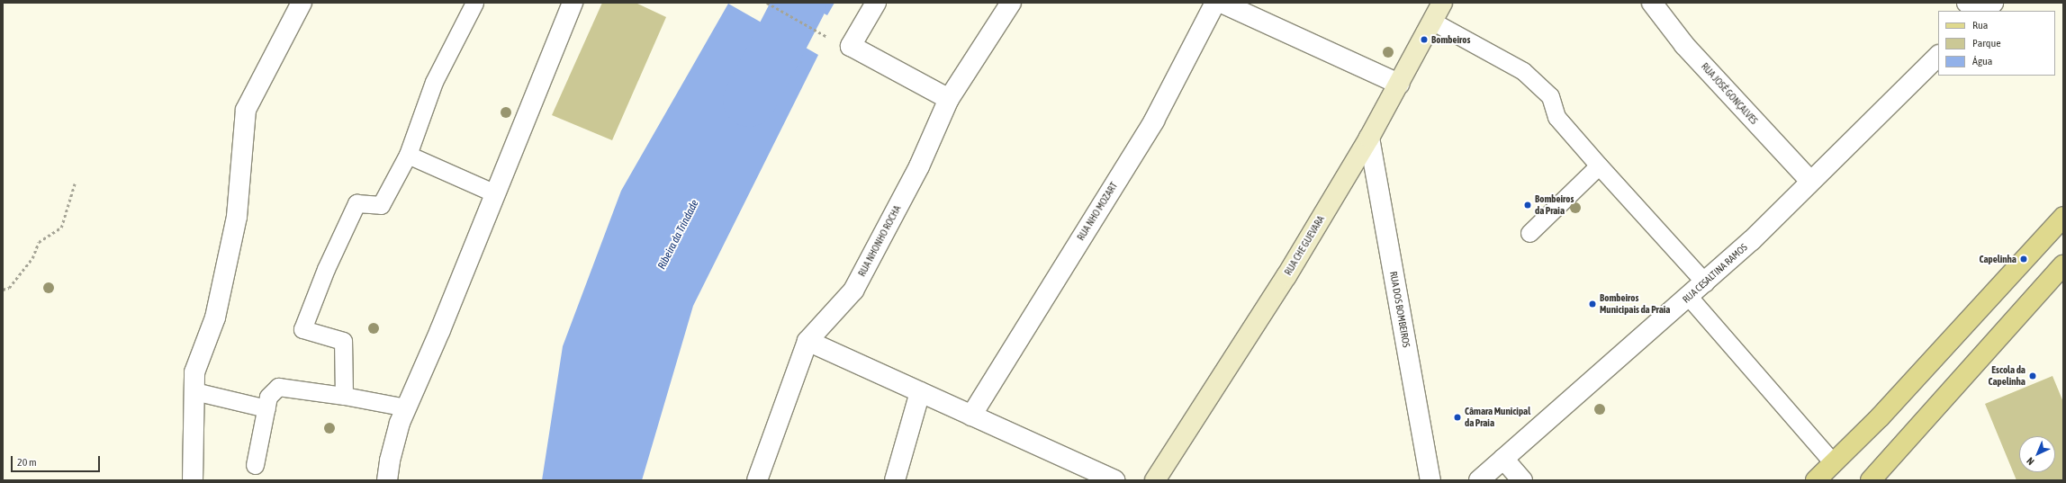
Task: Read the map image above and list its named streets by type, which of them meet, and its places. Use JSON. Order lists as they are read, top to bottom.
{
  "streets": {
    "street": [
      "RUA JOSÉ GONÇALVES",
      "RUA NHO MOZART",
      "RUA NHONHO ROCHA",
      "RUA CHE GUEVARA",
      "RUA CESALTINA RAMOS",
      "RUA DOS BOMBEIROS"
    ]
  },
  "crossings": [
    ["RUA JOSÉ GONÇALVES", "RUA CESALTINA RAMOS"],
    ["RUA CHE GUEVARA", "RUA DOS BOMBEIROS"]
  ],
  "water": ["Ribeira da Trindade"],
  "places": [
    "Bombeiros",
    "Bombeiros da Praia",
    "Capelinha",
    "Bombeiros Municipais da Praia",
    "Escola da Capelinha",
    "Câmara Municipal da Praia"
  ],
  "legend": ["Rua", "Parque", "Água"],
  "scale_bar": "20 m",
  "north": "bottom left"
}
